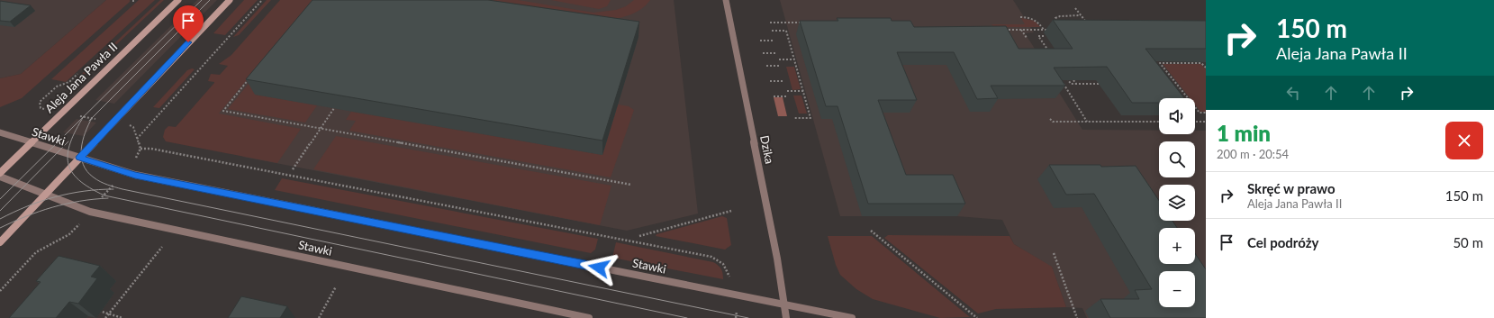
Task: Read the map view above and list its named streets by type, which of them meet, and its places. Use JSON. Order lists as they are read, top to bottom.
{
  "streets": {
    "main road": ["Aleja Jana Pawła II"],
    "street": ["Stawki", "Dzika"]
  },
  "crossings": [
    ["Aleja Jana Pawła II", "Stawki"],
    ["Stawki", "Dzika"]
  ],
  "page": {
    "turn": ["150 m", "Aleja Jana Pawła II"],
    "map_buttons": ["+", "−"],
    "heading": ["1 min", "200 m · 20:54"],
    "list": [
      {
        "name": "Skręć w prawo",
        "note": "Aleja Jana Pawła II",
        "value": "150 m"
      },
      {
        "name": "Cel podróży",
        "value": "50 m"
      }
    ]
  }
}
